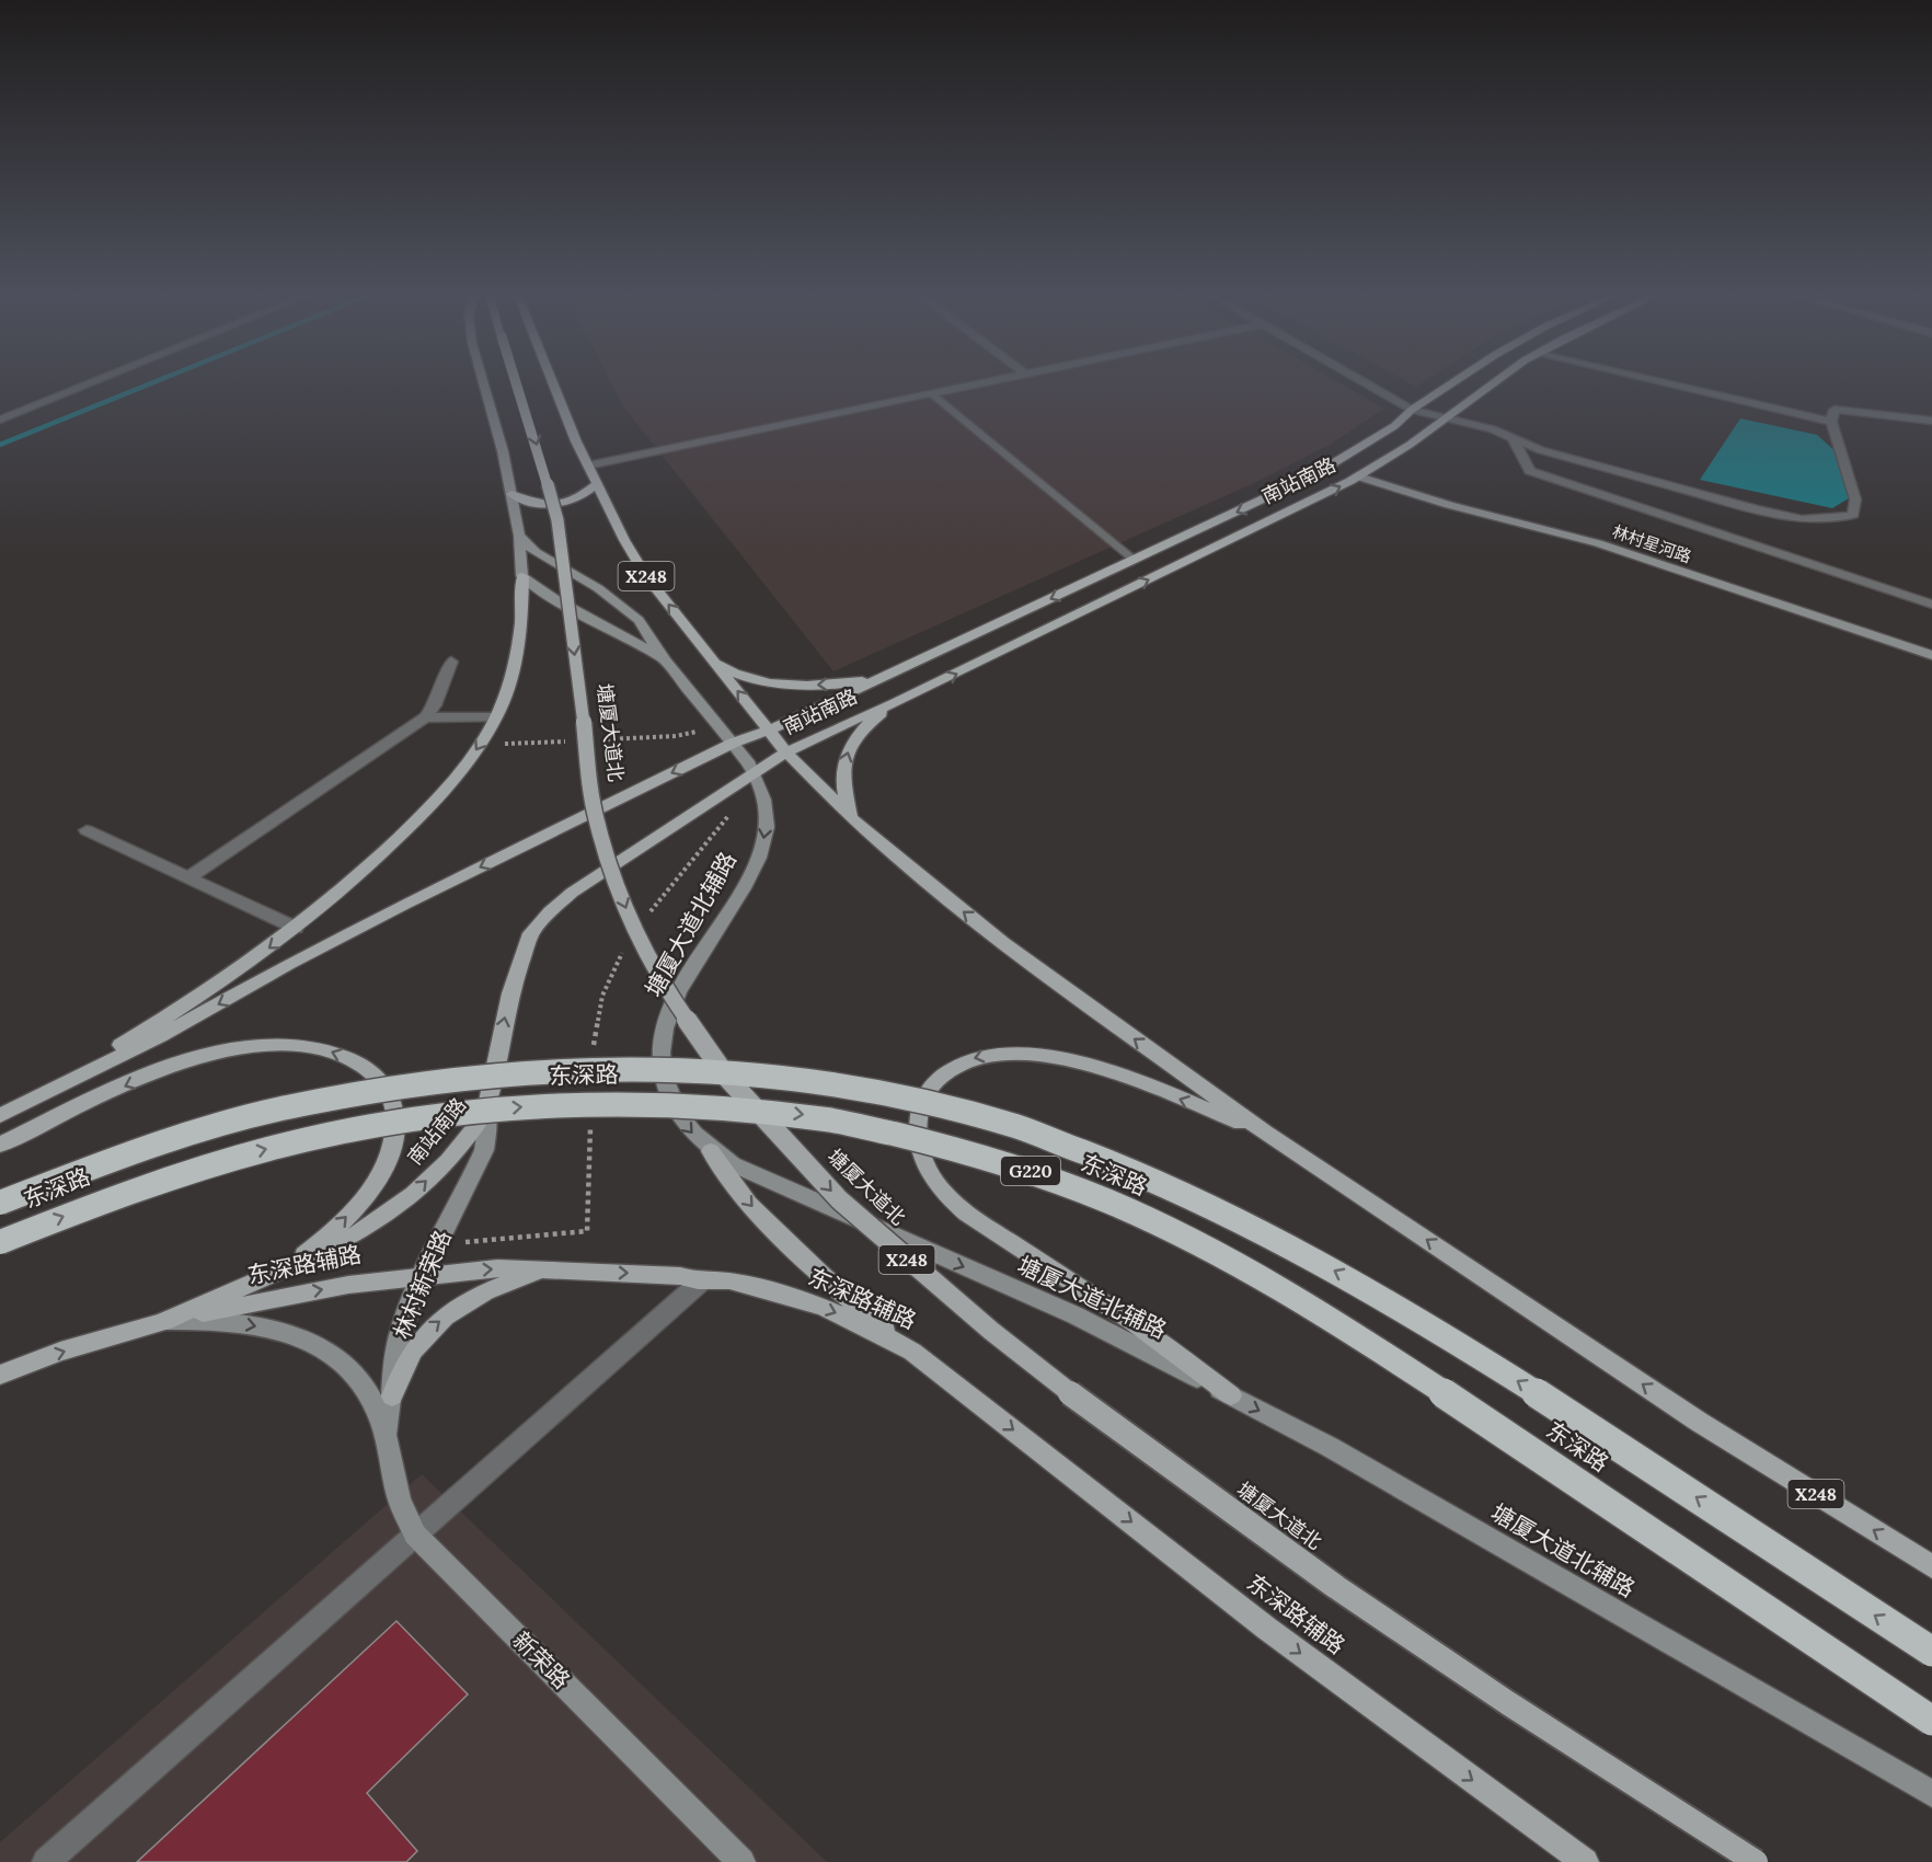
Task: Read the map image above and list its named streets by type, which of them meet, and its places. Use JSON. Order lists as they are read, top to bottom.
{
  "streets": {
    "highway": ["东深路", "G220"],
    "main road": [
      "南站南路",
      "林村星河路",
      "X248",
      "塘厦大道北",
      "塘厦大道北辅路",
      "东深路辅路",
      "林村新荣路",
      "新荣路"
    ]
  },
  "crossings": [
    ["南站南路", "林村星河路"],
    ["南站南路", "X248"],
    ["南站南路", "塘厦大道北辅路"],
    ["南站南路", "东深路辅路"],
    ["南站南路", "林村新荣路"],
    ["东深路辅路", "林村新荣路"],
    ["林村新荣路", "新荣路"]
  ],
  "one_way": ["塘厦大道北辅路", "东深路辅路"]
}
